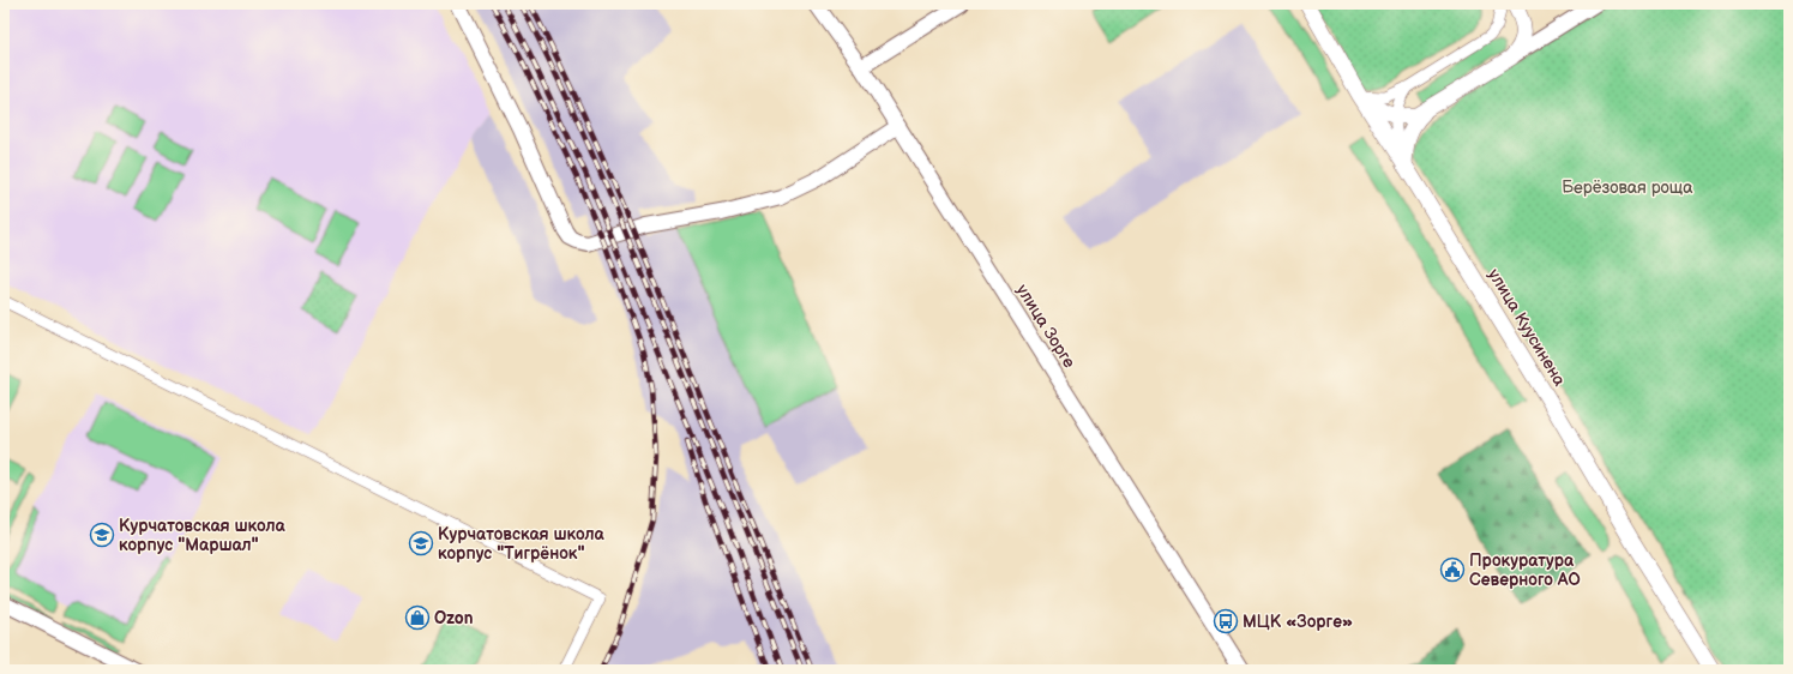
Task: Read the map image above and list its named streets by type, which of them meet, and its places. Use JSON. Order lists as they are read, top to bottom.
{
  "streets": {
    "main road": ["улица Куусинена"],
    "street": ["улица Зорге"]
  },
  "parks": ["Берёзовая роща"],
  "places": {
    "school or university": ["Курчатовская школа корпус \"Маршал\"", "Курчатовская школа корпус \"Тигрёнок\""],
    "public building": ["Прокуратура Северного АО"],
    "shop": ["Ozon"],
    "bus stop": ["МЦК «Зорге»"]
  }
}
